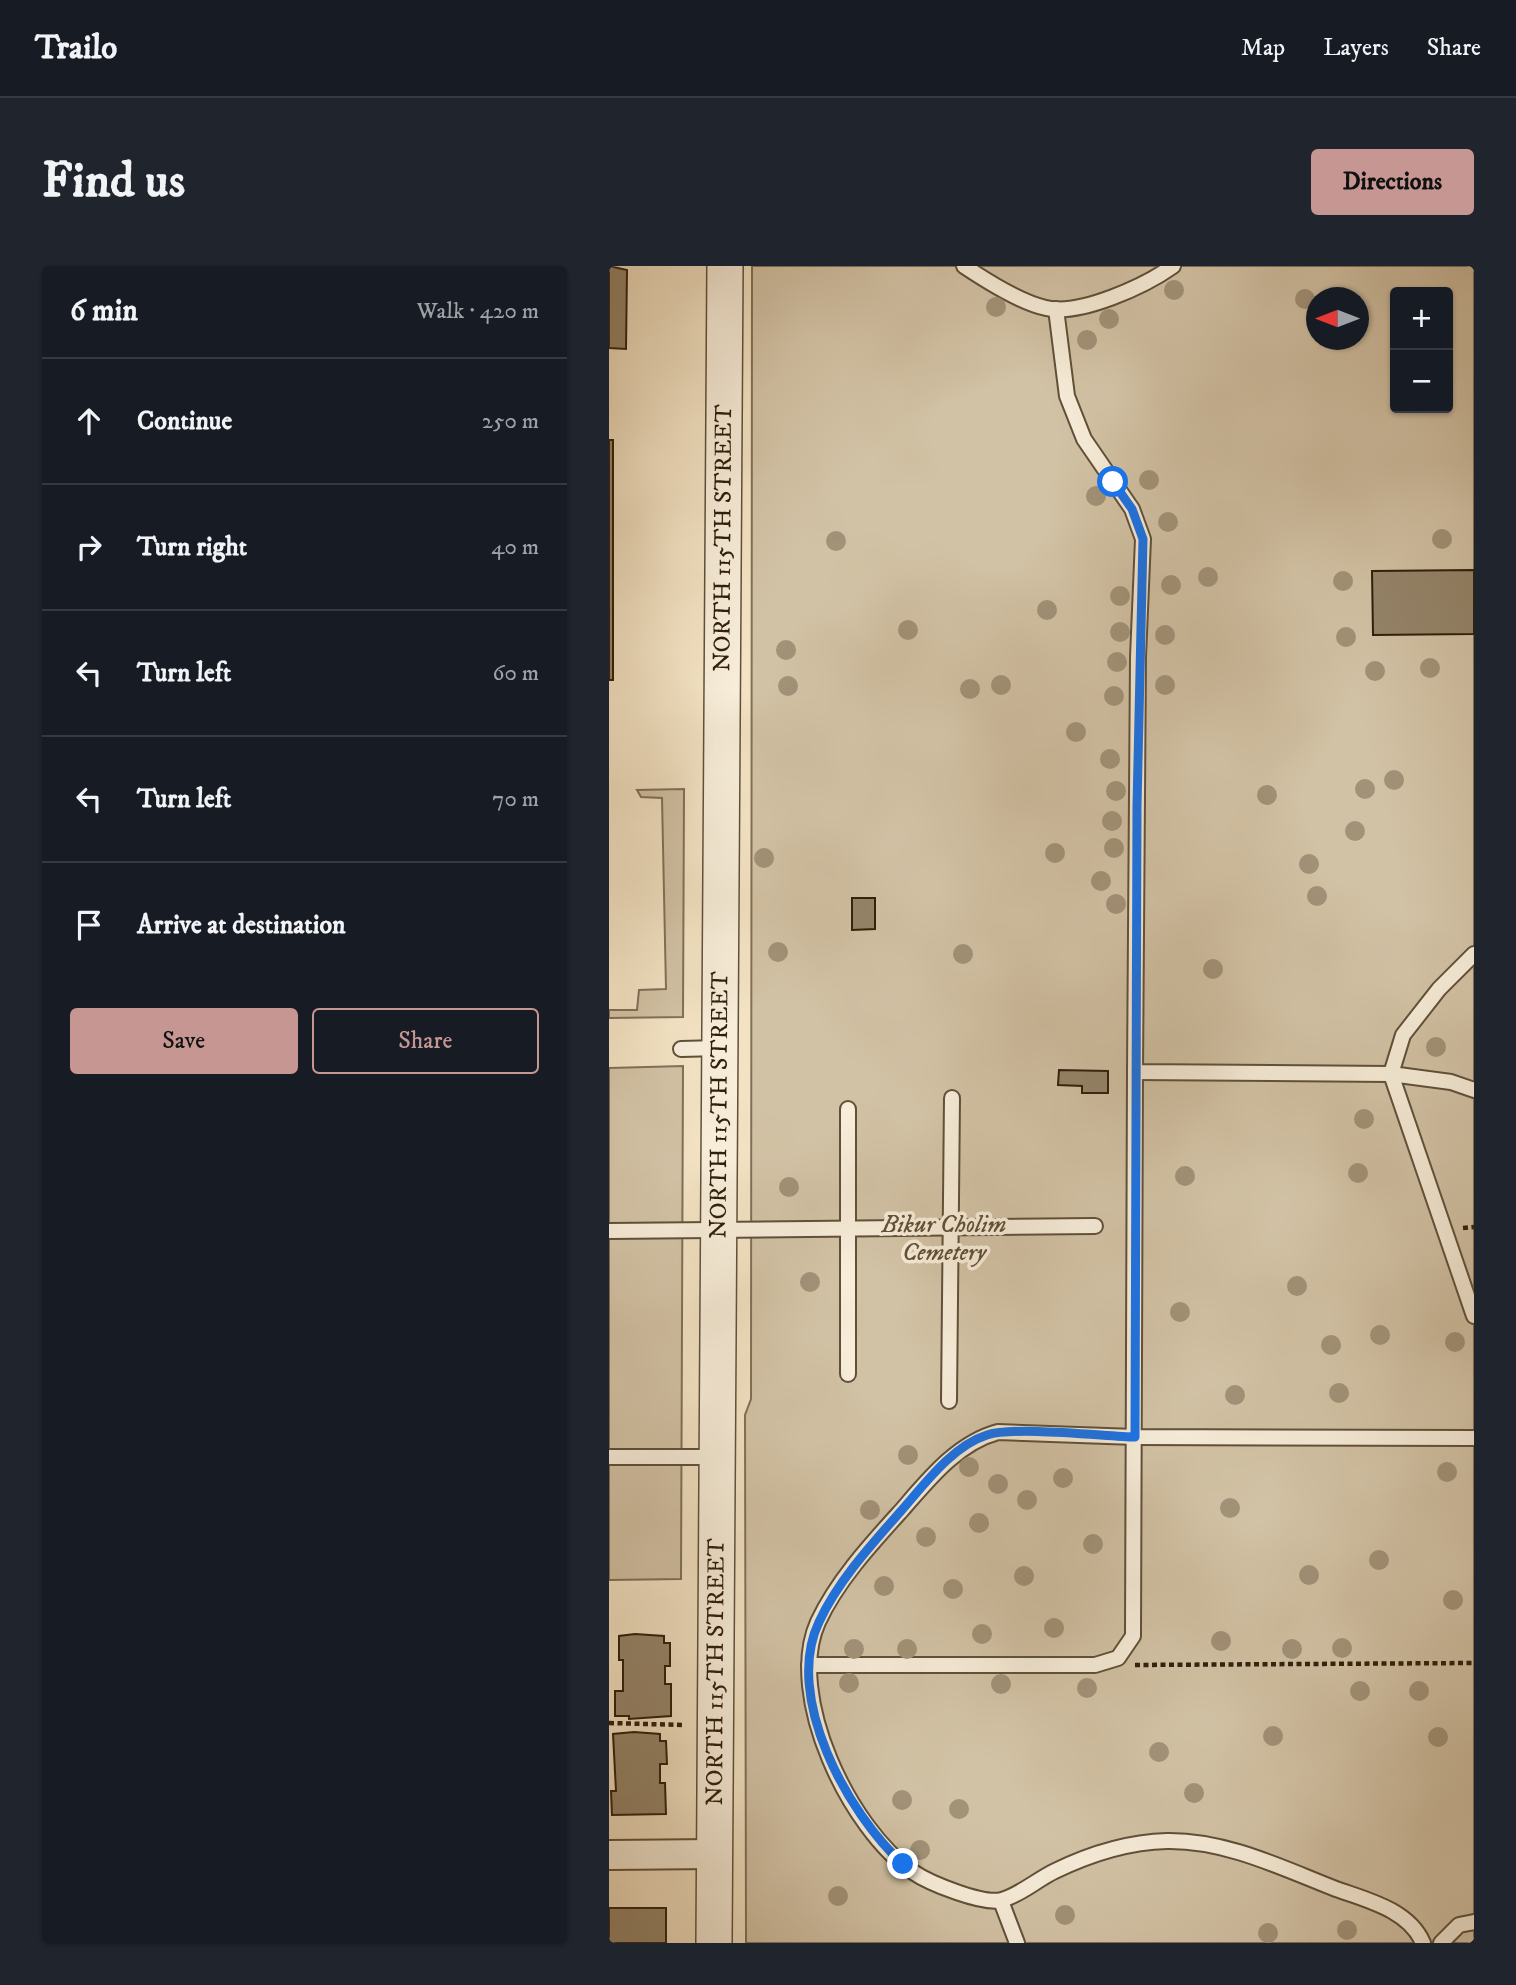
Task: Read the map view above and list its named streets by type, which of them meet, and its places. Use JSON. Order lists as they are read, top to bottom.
{
  "streets": {
    "street": ["NORTH 115TH STREET"]
  },
  "parks": ["Bikur Cholim Cemetery"],
  "north": "left",
  "page": {
    "header": "Trailo",
    "nav": ["Map", "Layers", "Share"],
    "buttons": [
      "Directions",
      ["Save", "Share"]
    ],
    "title": "Find us",
    "heading": ["6 min", "Walk · 420 m"],
    "map_buttons": ["+", "−"],
    "list": [
      ["Continue", "250 m"],
      ["Turn right", "40 m"],
      ["Turn left", "60 m"],
      ["Turn left", "70 m"],
      "Arrive at destination"
    ]
  }
}
